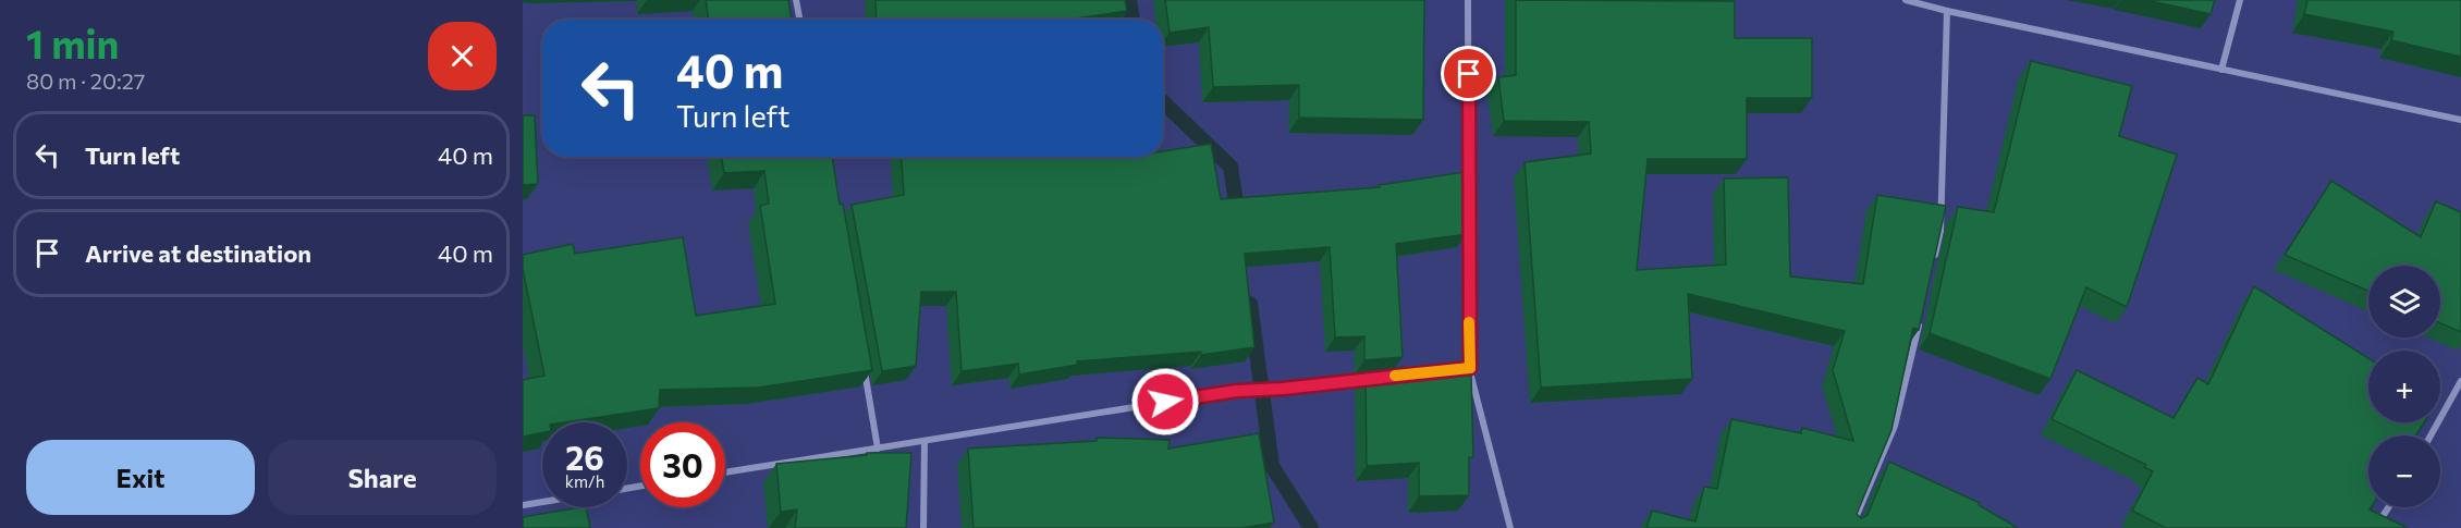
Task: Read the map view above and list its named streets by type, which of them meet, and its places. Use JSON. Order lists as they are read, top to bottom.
{
  "page": {
    "heading": ["1 min", "80 m · 20:27"],
    "turn": ["40 m", "Turn left"],
    "list": [
      {
        "name": "Turn left",
        "value": "40 m"
      },
      {
        "name": "Arrive at destination",
        "value": "40 m"
      }
    ],
    "map_buttons": ["+", "−"],
    "speed": "26 km/h",
    "limit": "30",
    "buttons": ["Exit", "Share"]
  }
}
